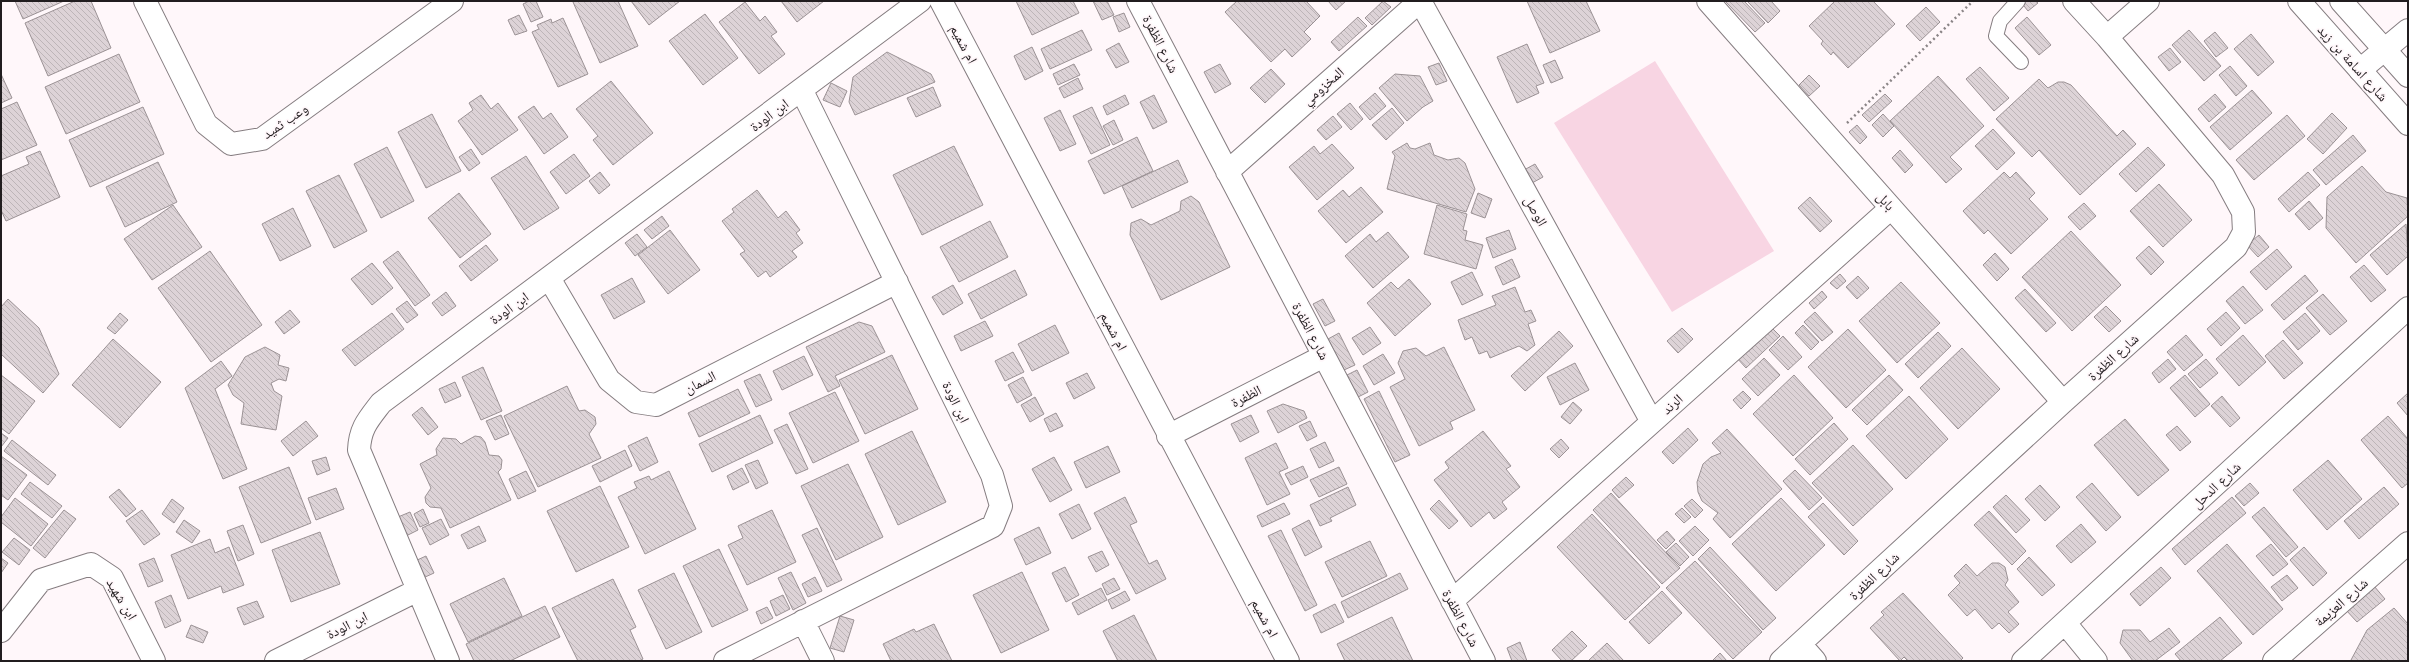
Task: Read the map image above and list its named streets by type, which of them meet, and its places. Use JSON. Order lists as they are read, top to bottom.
{
  "streets": {
    "street": [
      "ام شميم",
      "شارع الظفرة",
      "شارع اسامة بن زيد",
      "المخزومي",
      "ابن الودة",
      "وعب ثميد",
      "بابل",
      "الوصل",
      "السمان",
      "الظفرة",
      "الرند",
      "شارع الدحل",
      "ابن شهيد",
      "شارع العزيمة"
    ]
  },
  "crossings": [
    ["ام شميم", "الظفرة"],
    ["شارع الظفرة", "المخزومي"],
    ["شارع الظفرة", "بابل"],
    ["شارع الظفرة", "الظفرة"],
    ["شارع الظفرة", "الرند"],
    ["المخزومي", "الوصل"],
    ["ابن الودة", "السمان"],
    ["بابل", "الرند"],
    ["الوصل", "الرند"]
  ]
}
